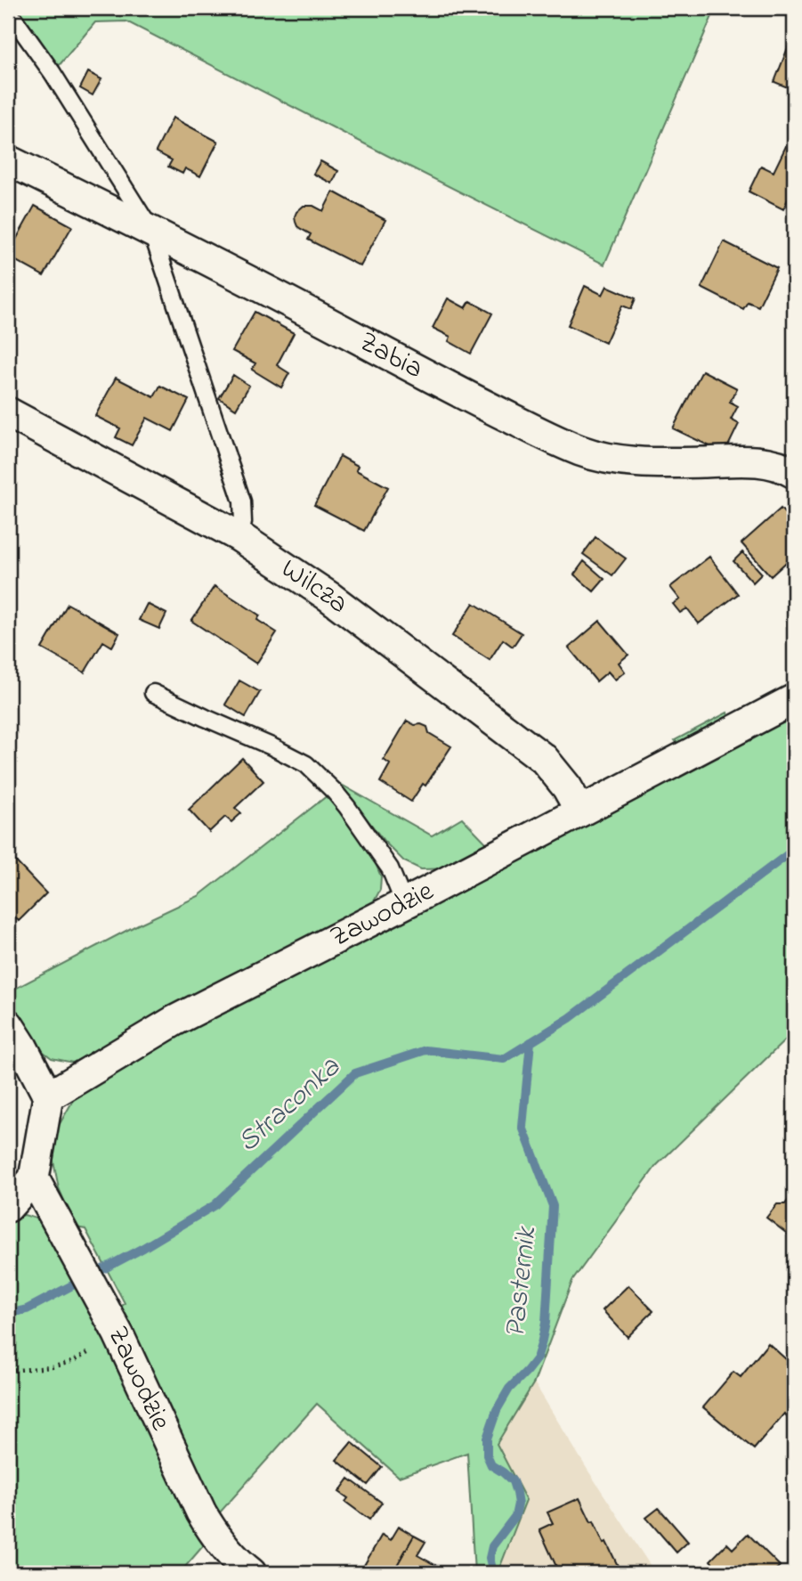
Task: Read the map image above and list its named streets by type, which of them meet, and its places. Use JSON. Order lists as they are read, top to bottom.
{
  "streets": {
    "street": ["Żabia", "Wilcza", "Zawodzie"]
  },
  "crossings": [
    ["Wilcza", "Zawodzie"]
  ],
  "water": ["Straconka", "Pasternik"]
}
